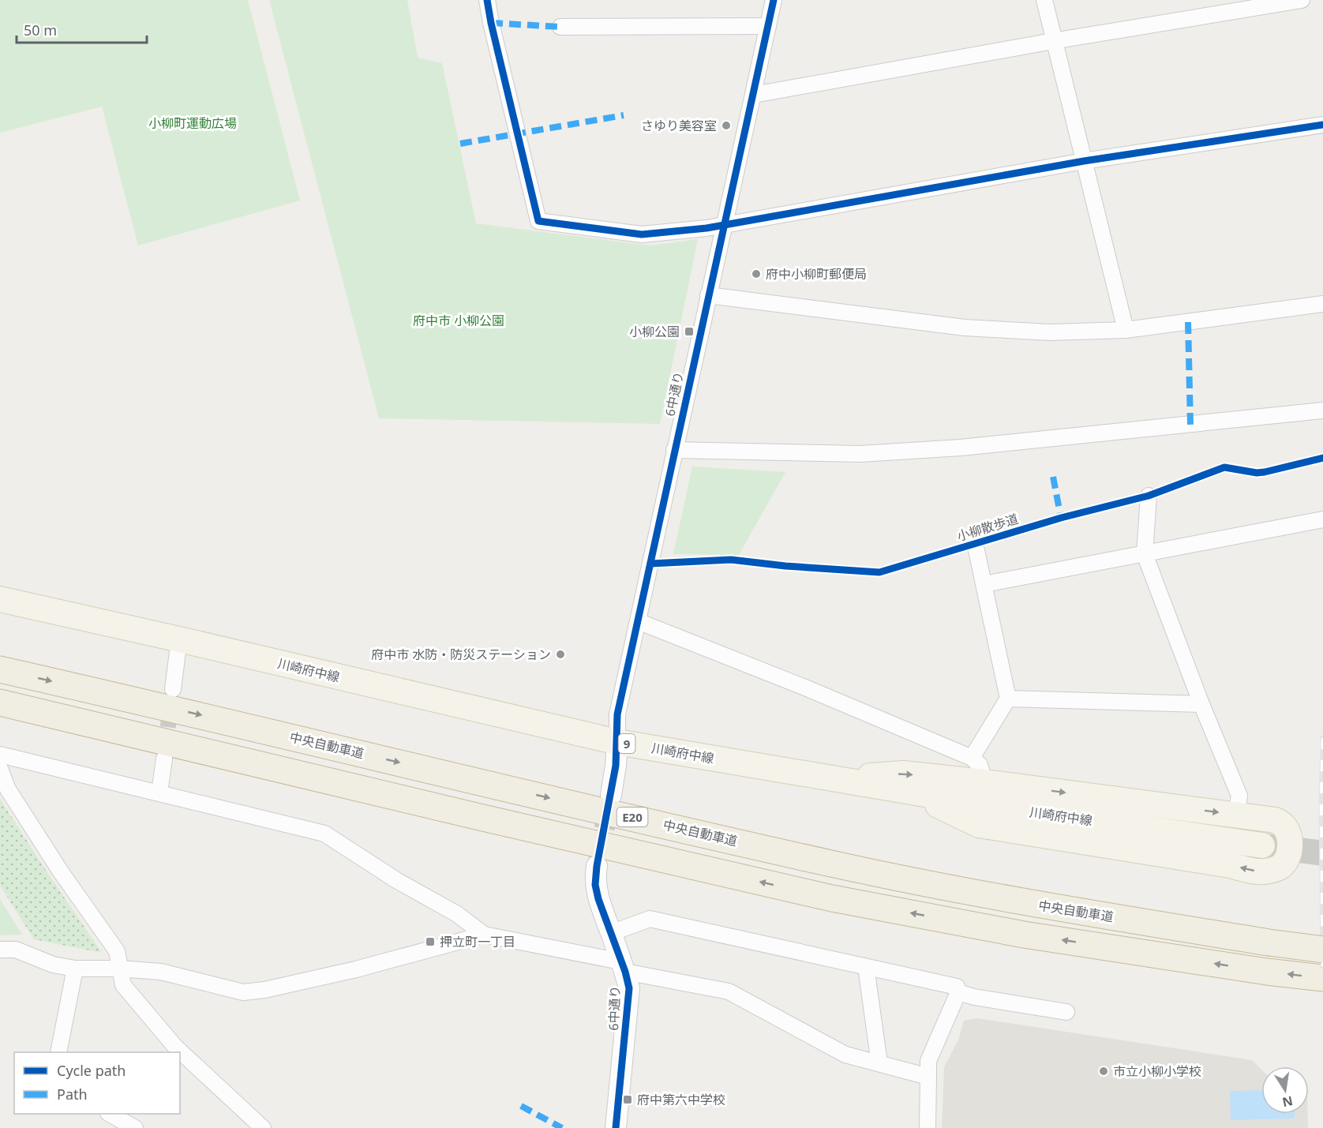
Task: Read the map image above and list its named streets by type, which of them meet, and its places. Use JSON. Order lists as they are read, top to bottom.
{
  "streets": {
    "highway": ["中央自動車道", "E20"],
    "main road": ["川崎府中線", "9"],
    "street": ["6中通り"],
    "cycle path": ["小柳散歩道"]
  },
  "crossings": [
    ["6中通り", "川崎府中線"]
  ],
  "parks": ["小柳町運動広場", "府中市 小柳公園"],
  "places": {
    "other": [
      "さゆり美容室",
      "府中小柳町郵便局",
      "府中市 水防・防災ステーション",
      "市立小柳小学校"
    ],
    "transit": ["小柳公園", "押立町一丁目", "府中第六中学校"]
  },
  "legend": ["Cycle path", "Path"],
  "scale_bar": "50 m",
  "north": "bottom"
}
